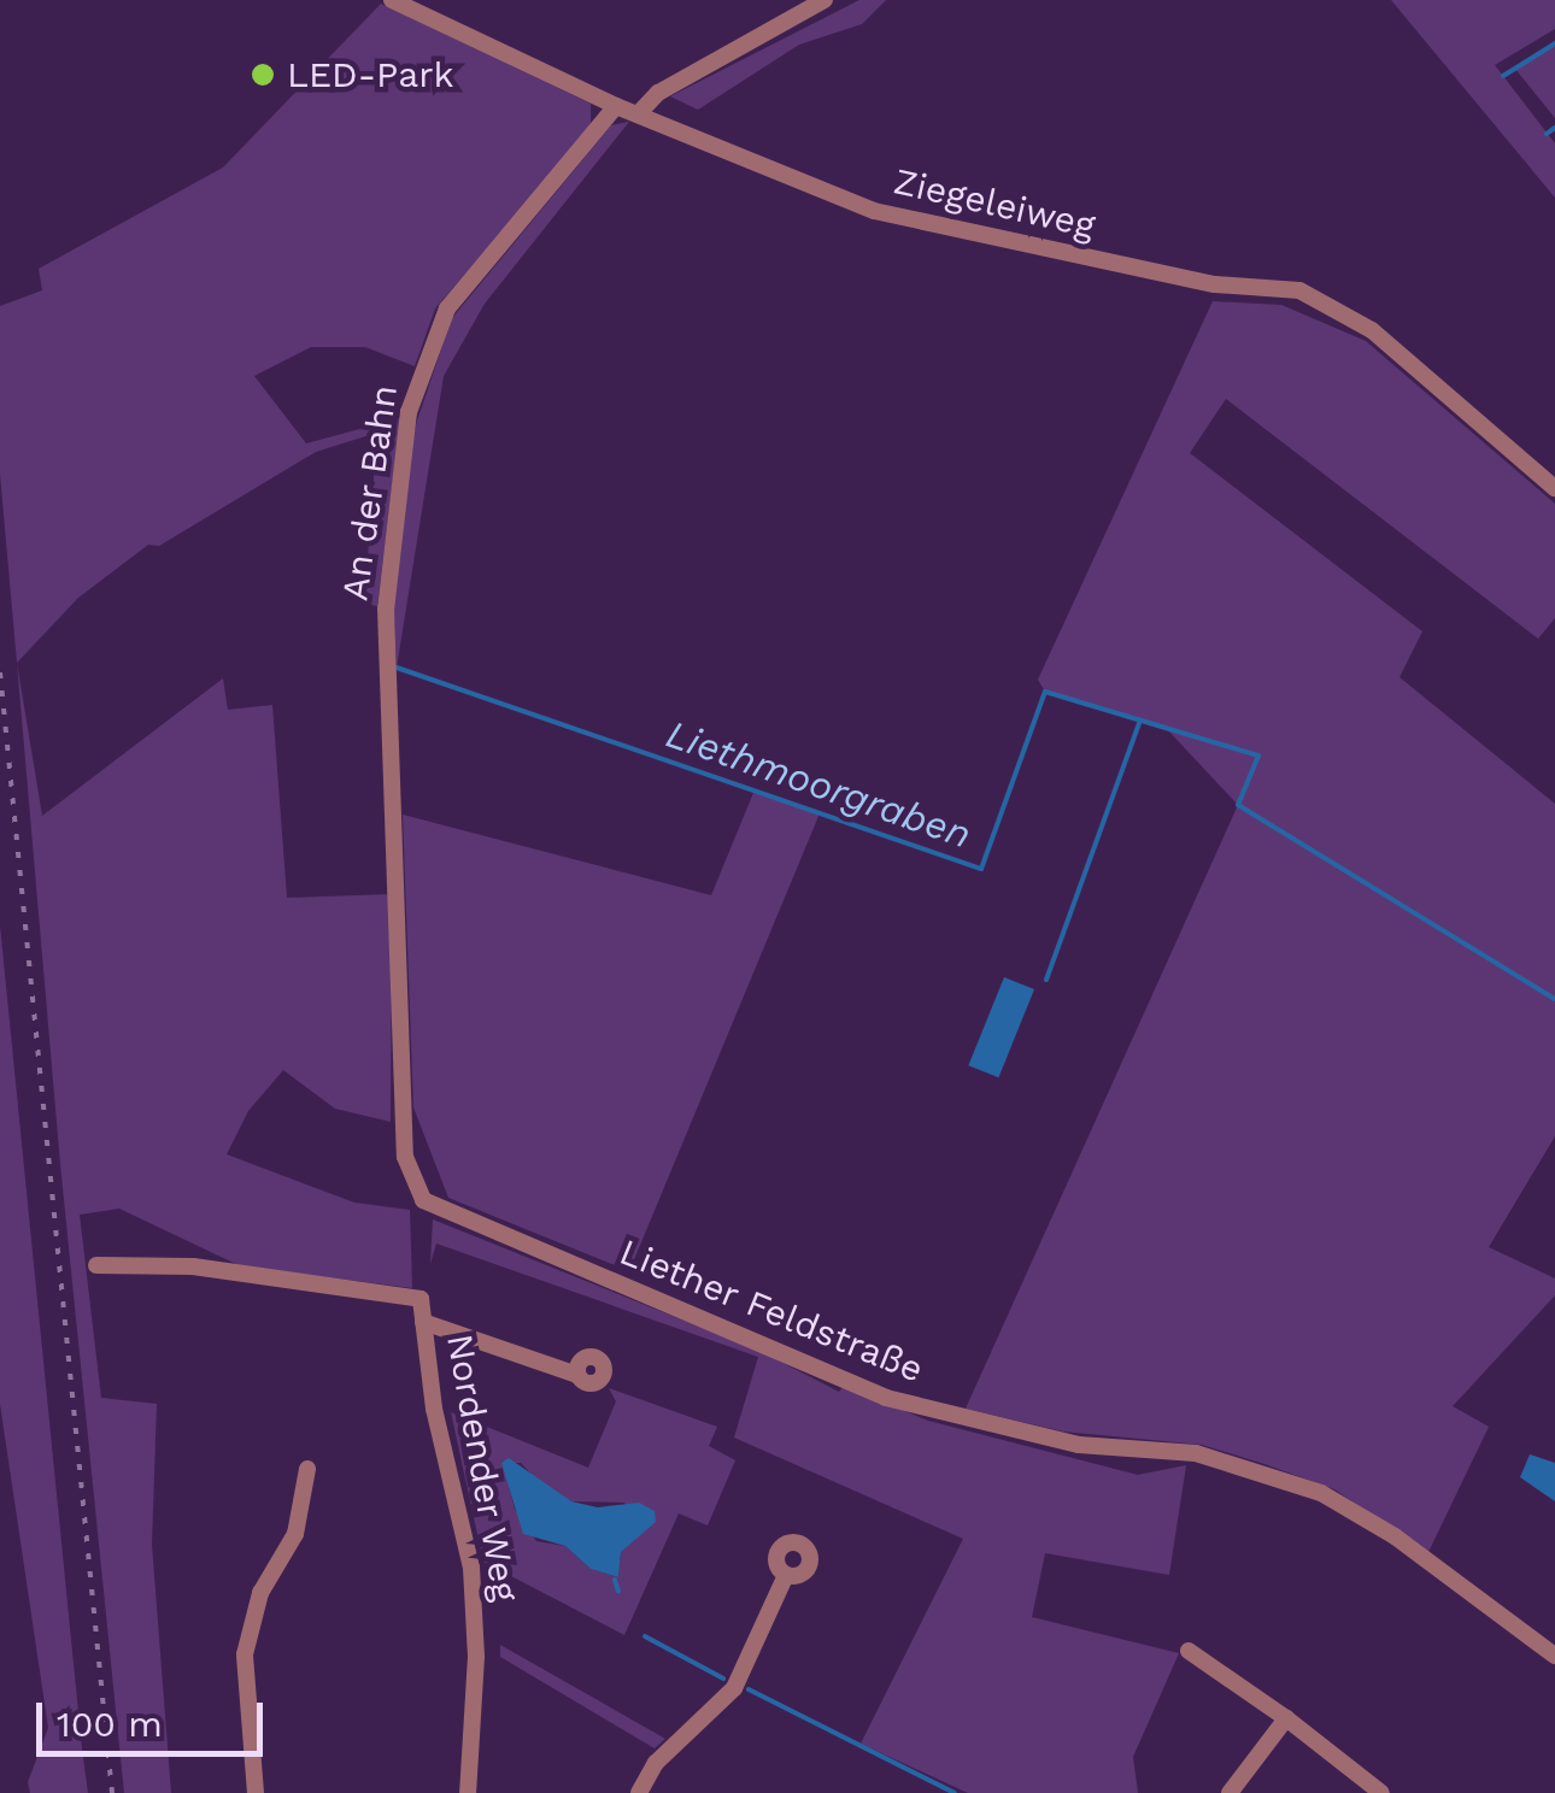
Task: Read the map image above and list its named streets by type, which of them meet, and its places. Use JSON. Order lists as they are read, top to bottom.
{
  "streets": {
    "street": [
      "Ziegeleiweg",
      "An der Bahn",
      "Liether Feldstraße",
      "Nordender Weg"
    ]
  },
  "crossings": [
    ["Ziegeleiweg", "An der Bahn"],
    ["An der Bahn", "Liether Feldstraße"]
  ],
  "water": ["Liethmoorgraben"],
  "places": ["LED-Park"],
  "scale_bar": "100 m"
}
